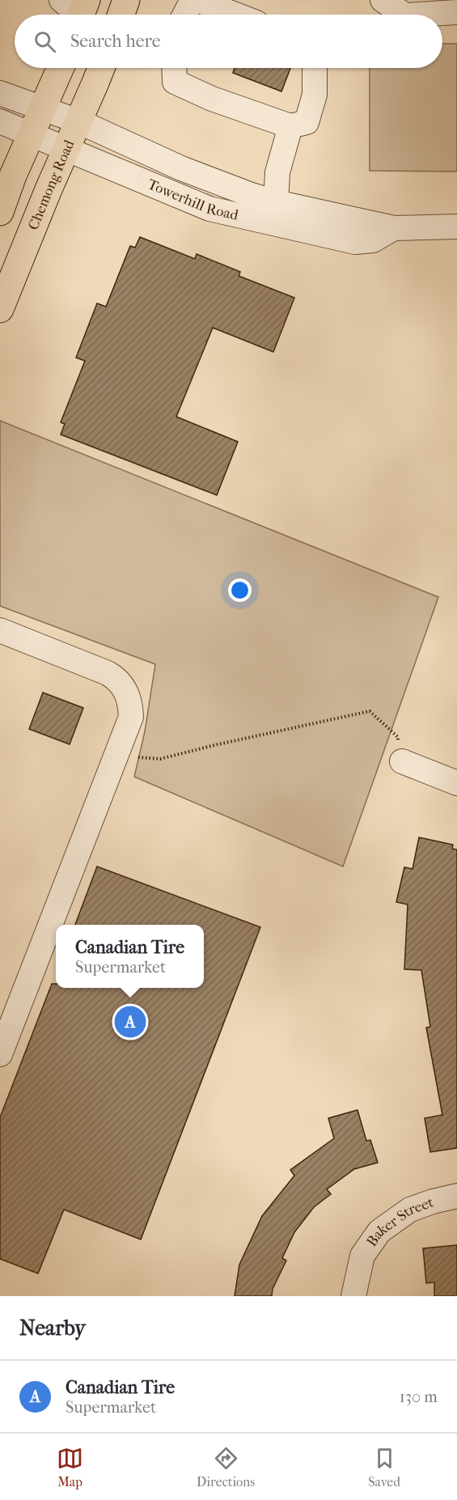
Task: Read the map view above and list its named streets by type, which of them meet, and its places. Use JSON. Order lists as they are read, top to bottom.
{
  "streets": {
    "main road": ["Chemong Road"],
    "street": ["Towerhill Road", "Baker Street"]
  },
  "crossings": [
    ["Chemong Road", "Towerhill Road"]
  ],
  "page": {
    "search": "Search here",
    "popup": ["Canadian Tire", "Supermarket"],
    "pins": "A",
    "heading": "Nearby",
    "list": [
      {
        "mark": "A",
        "name": "Canadian Tire",
        "note": "Supermarket",
        "value": "130 m"
      }
    ],
    "nav": ["Map", "Directions", "Saved"]
  }
}
